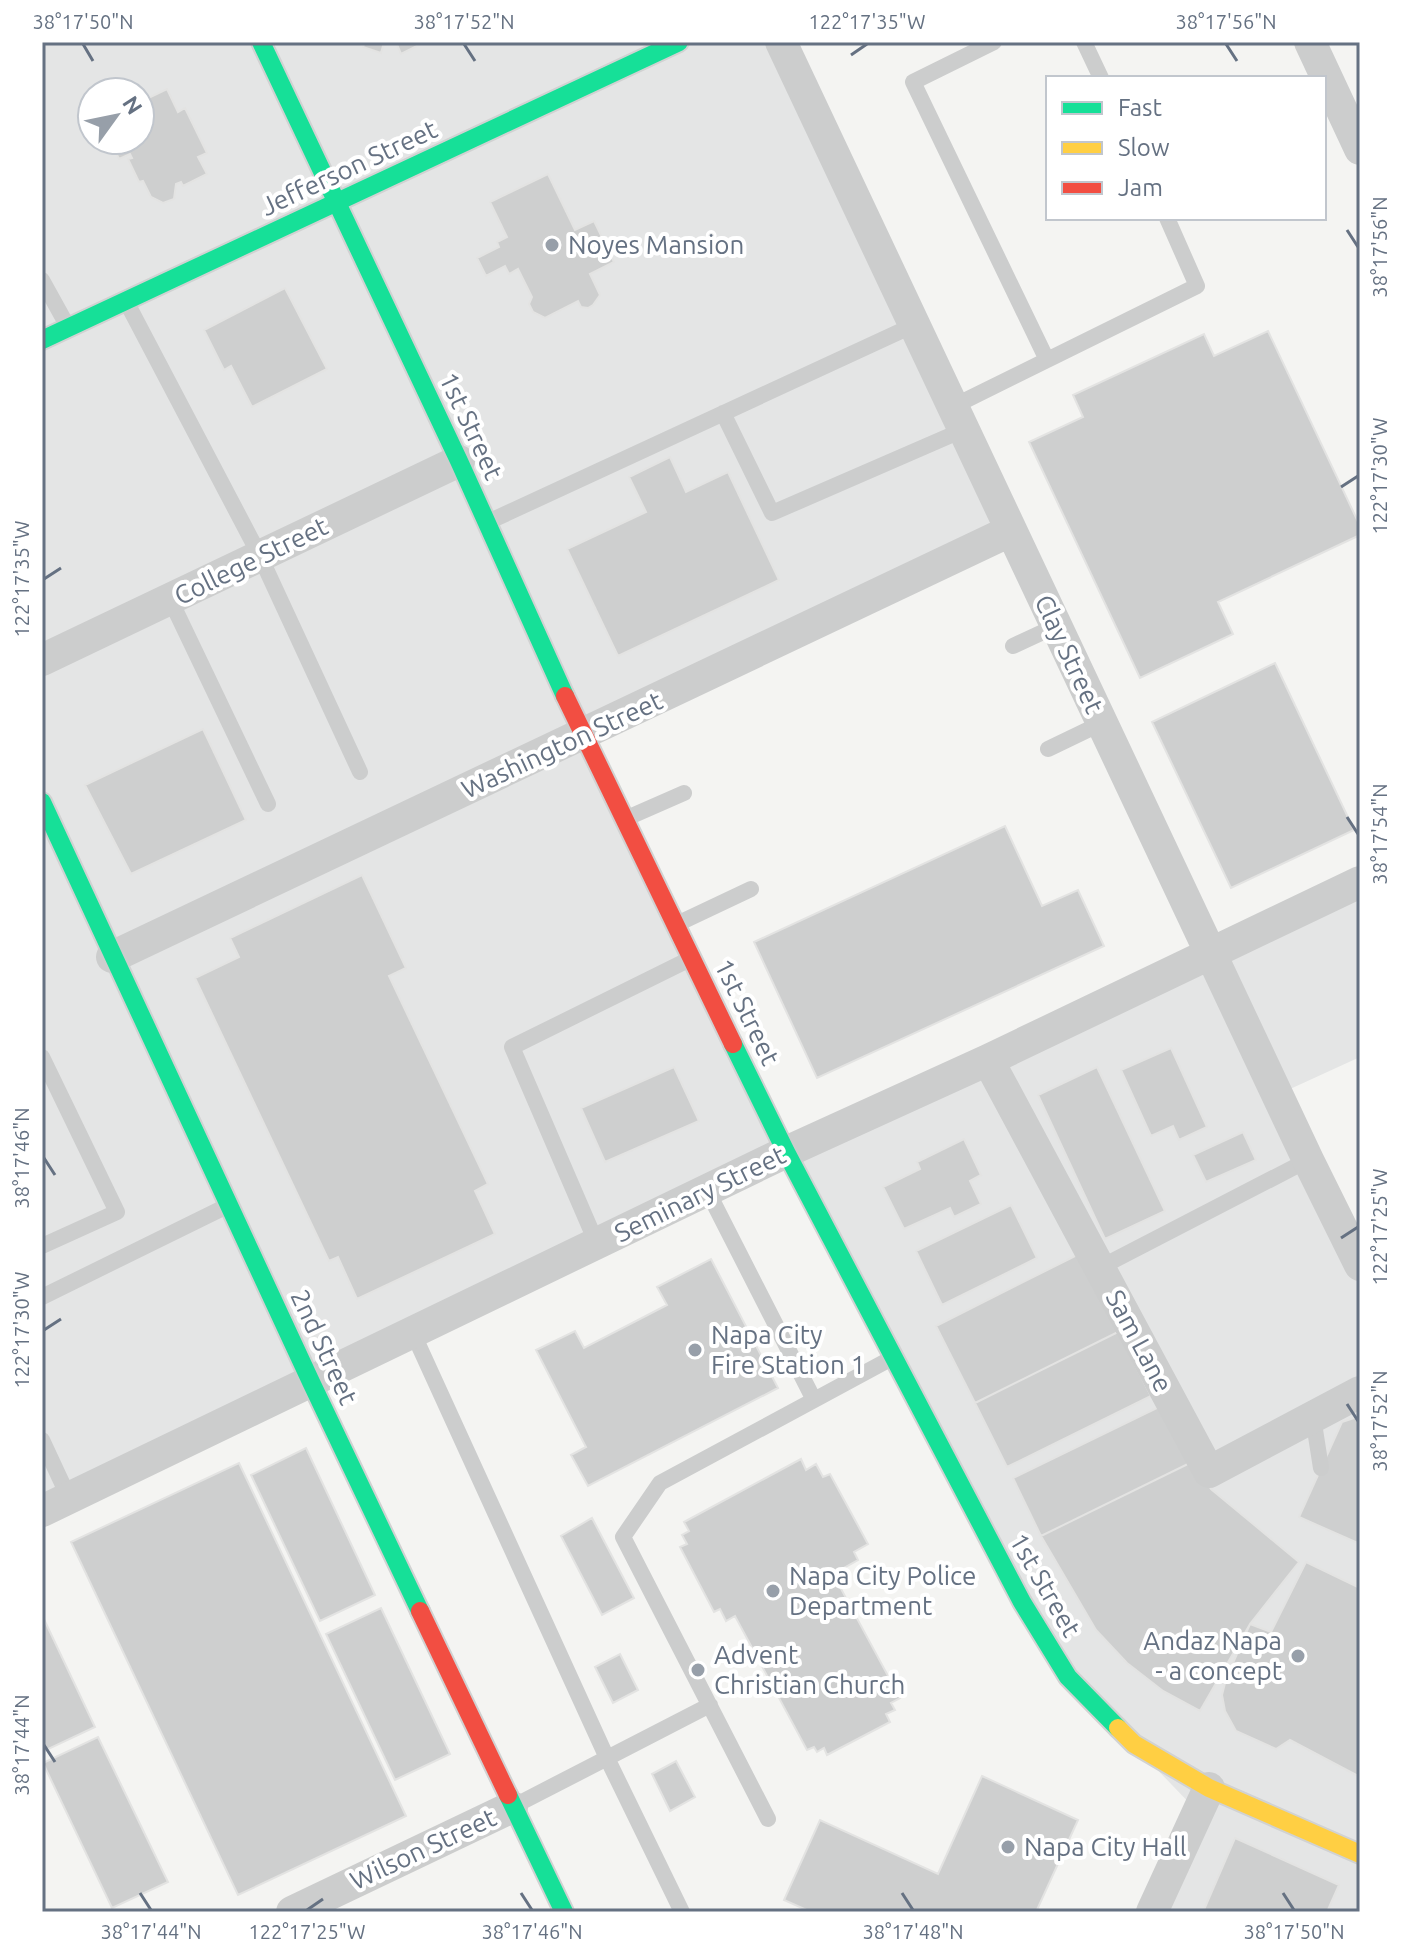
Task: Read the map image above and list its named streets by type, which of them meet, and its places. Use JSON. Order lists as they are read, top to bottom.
{
  "streets": {
    "main road": ["Jefferson Street", "1st Street", "2nd Street"],
    "street": [
      "College Street",
      "Clay Street",
      "Washington Street",
      "Seminary Street",
      "Sam Lane",
      "Wilson Street"
    ]
  },
  "crossings": [
    ["Jefferson Street", "1st Street"],
    ["1st Street", "College Street"],
    ["1st Street", "Washington Street"],
    ["1st Street", "Seminary Street"],
    ["Clay Street", "Washington Street"],
    ["Clay Street", "Seminary Street"],
    ["Washington Street", "2nd Street"],
    ["Seminary Street", "Sam Lane"],
    ["Seminary Street", "2nd Street"],
    ["2nd Street", "Wilson Street"]
  ],
  "places": [
    "Noyes Mansion",
    "Napa City Fire Station 1",
    "Napa City Police Department",
    "Andaz Napa - a concept",
    "Advent Christian Church",
    "Napa City Hall"
  ],
  "legend": ["Fast", "Slow", "Jam"],
  "north": "top right",
  "coordinates": [
    "38°17'50\"N",
    "38°17'52\"N",
    "122°17'35\"W",
    "38°17'56\"N",
    "122°17'30\"W",
    "38°17'54\"N",
    "38°17'46\"N",
    "122°17'25\"W",
    "38°17'44\"N",
    "38°17'48\"N"
  ]
}
